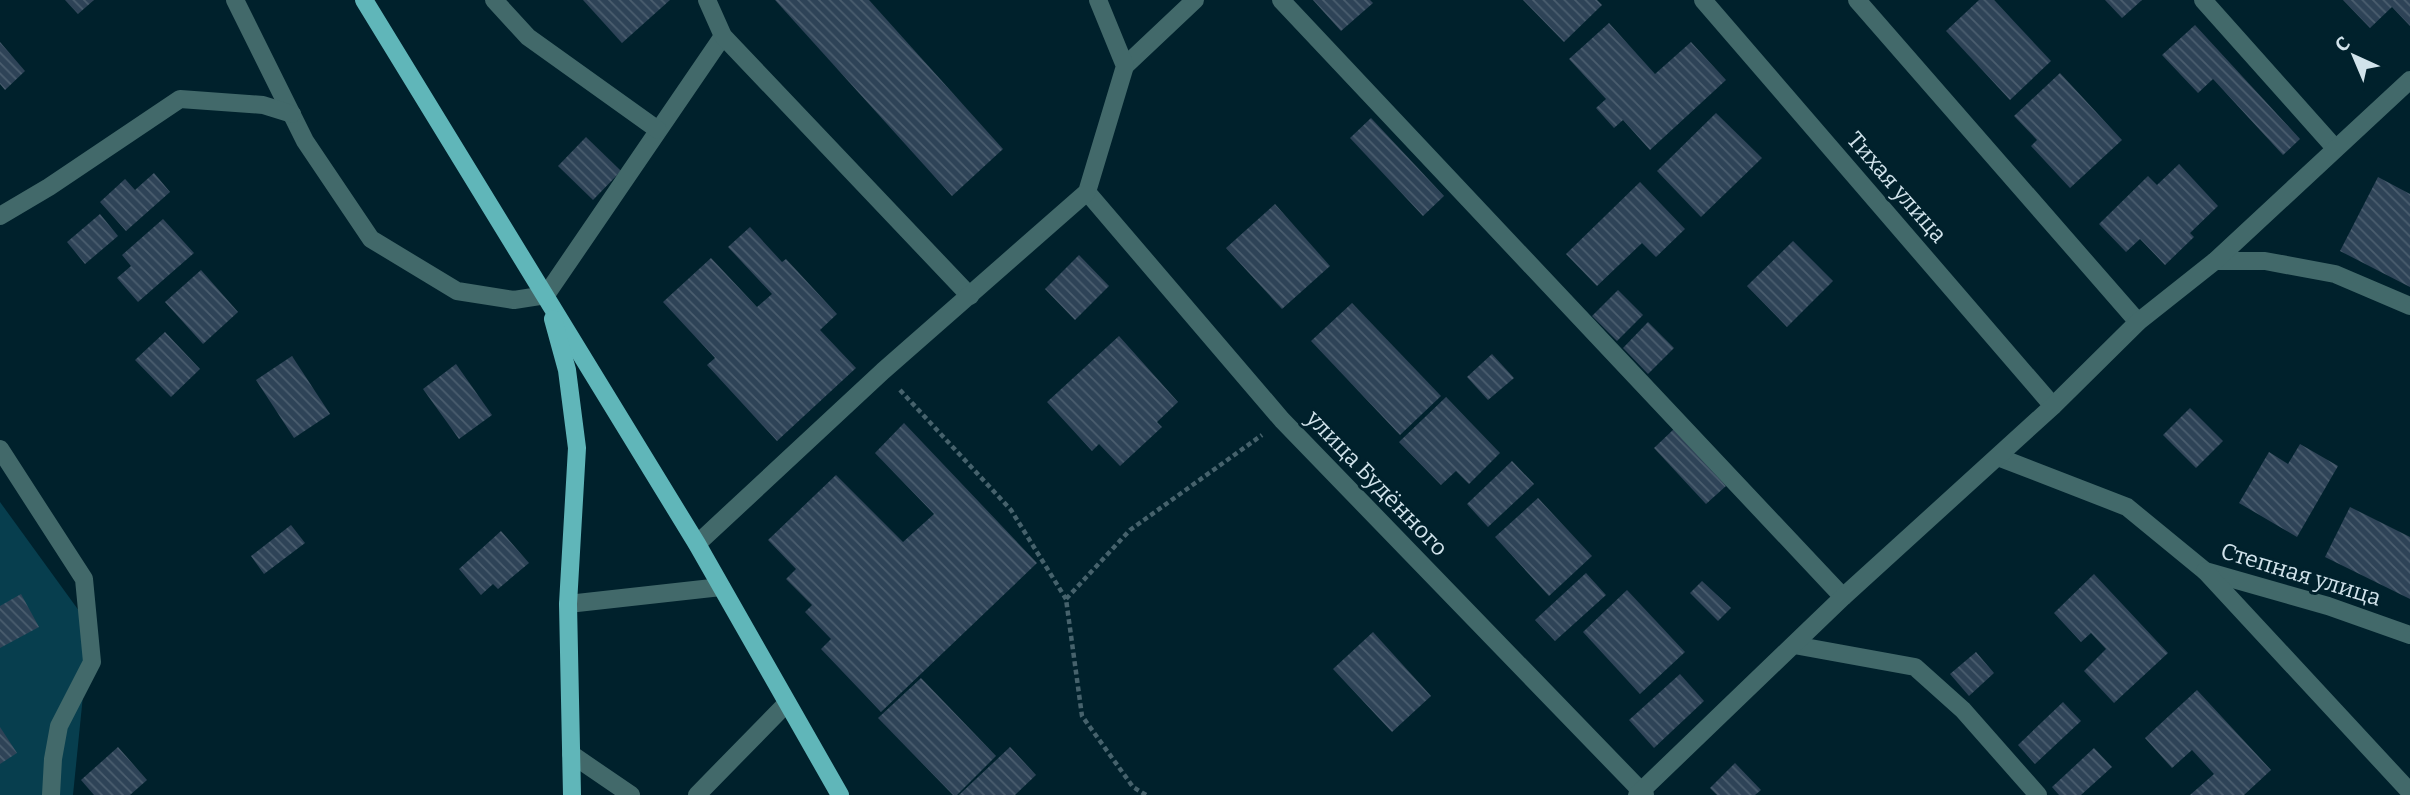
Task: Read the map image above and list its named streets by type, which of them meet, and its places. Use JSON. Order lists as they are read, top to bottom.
{
  "streets": {
    "street": ["Тихая улица", "улица Будённого", "Степная улица"]
  },
  "north": "top left"
}
